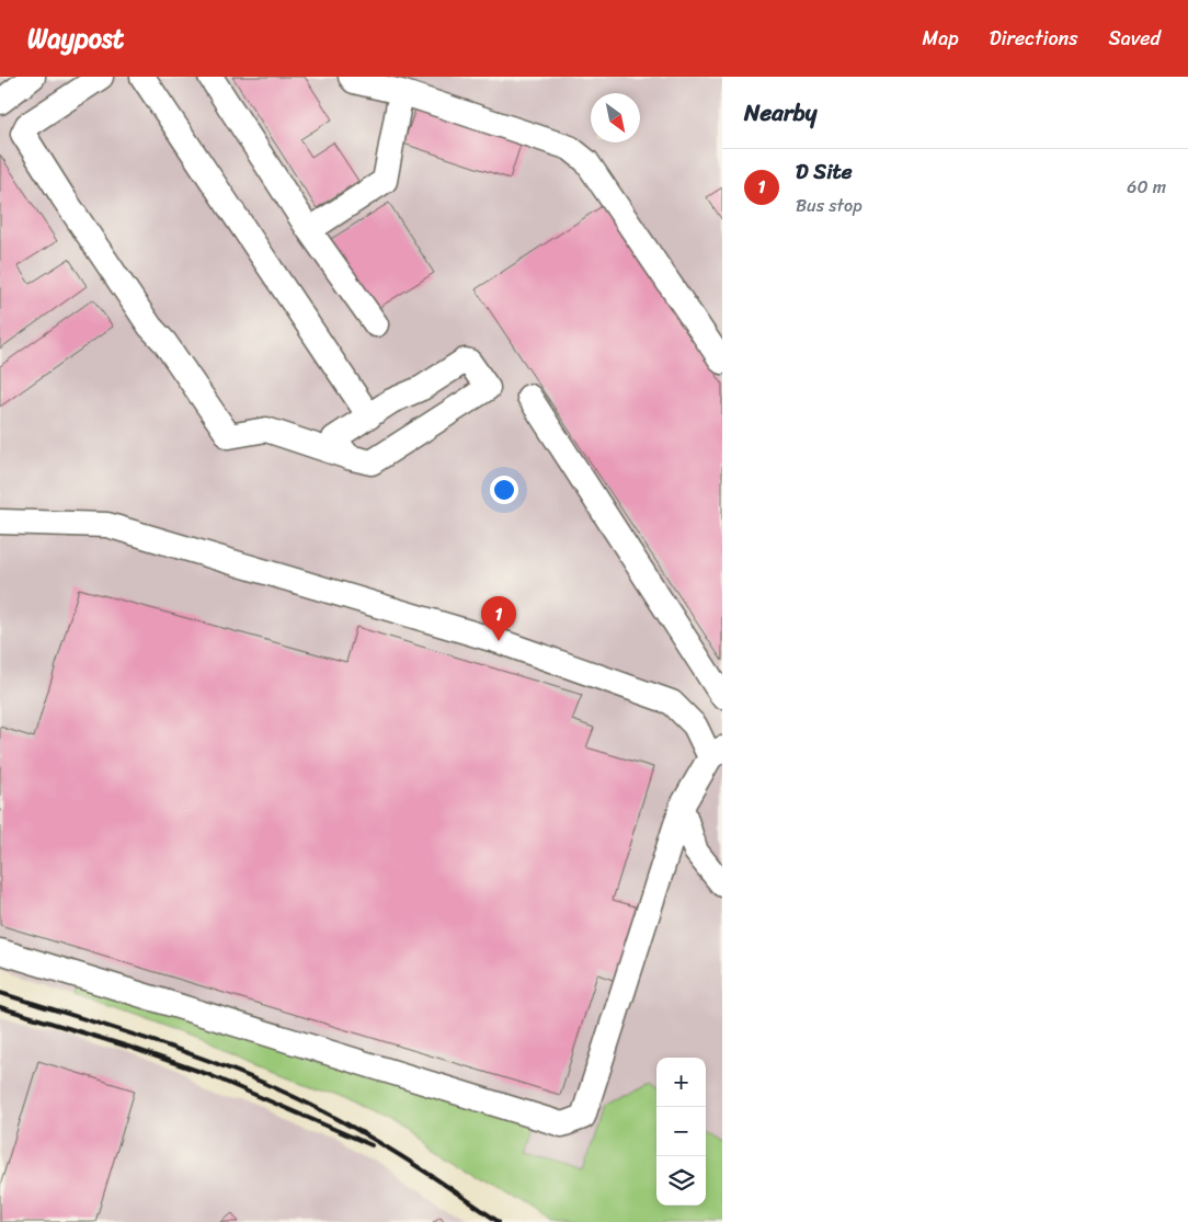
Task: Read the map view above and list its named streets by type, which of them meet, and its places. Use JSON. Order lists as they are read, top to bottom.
{
  "north": "bottom right",
  "page": {
    "header": "Waypost",
    "nav": ["Map", "Directions", "Saved"],
    "heading": "Nearby",
    "list": [
      {
        "mark": "1",
        "name": "D Site",
        "note": "Bus stop",
        "value": "60 m"
      }
    ],
    "pins": "1",
    "map_buttons": ["+", "−"]
  }
}
